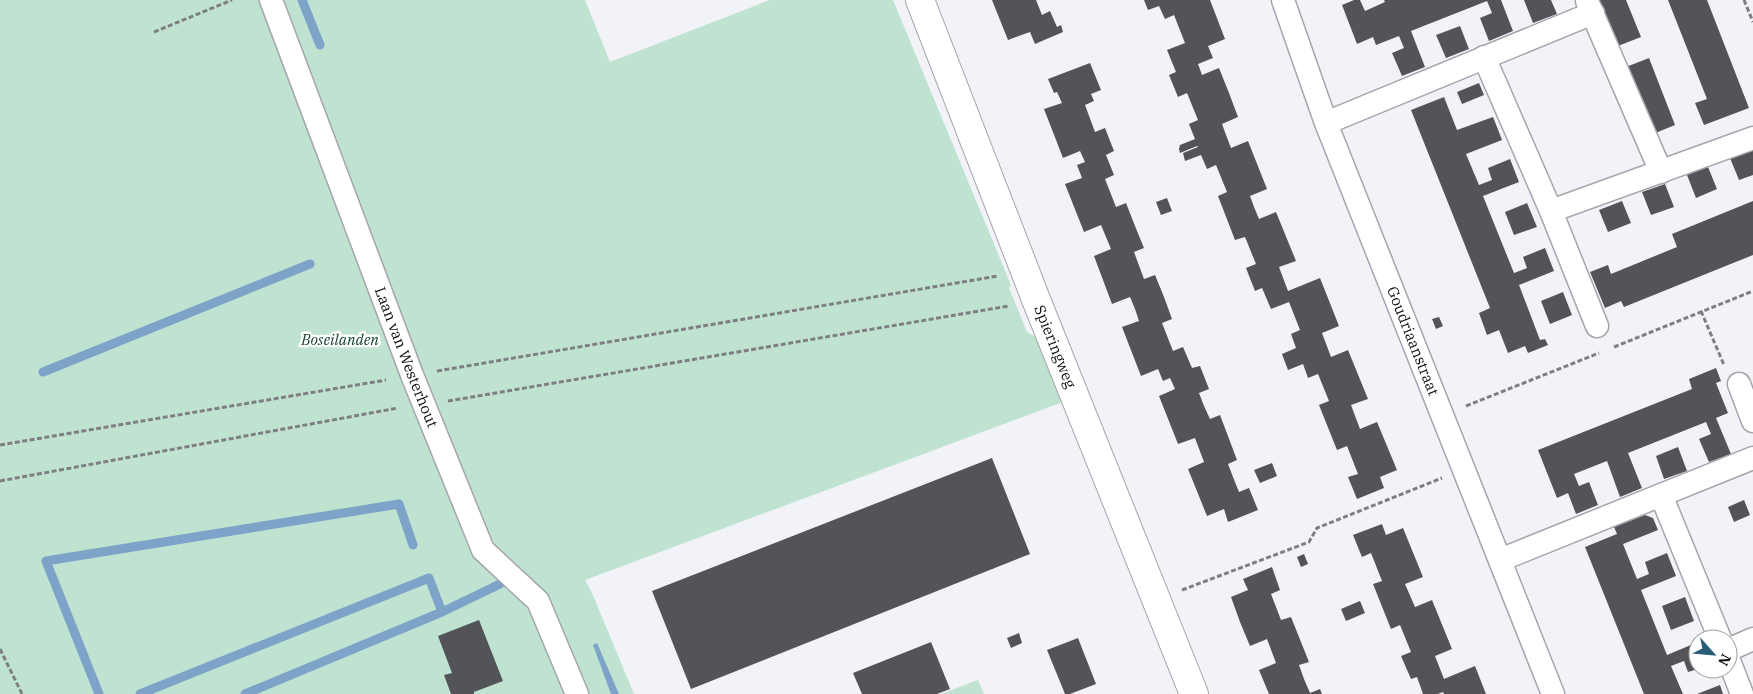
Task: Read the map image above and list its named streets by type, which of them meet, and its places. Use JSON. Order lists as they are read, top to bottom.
{
  "streets": {
    "street": ["Goudriaanstraat", "Spieringweg", "Laan van Westerhout"]
  },
  "parks": ["Boseilanden"],
  "north": "bottom right"
}
